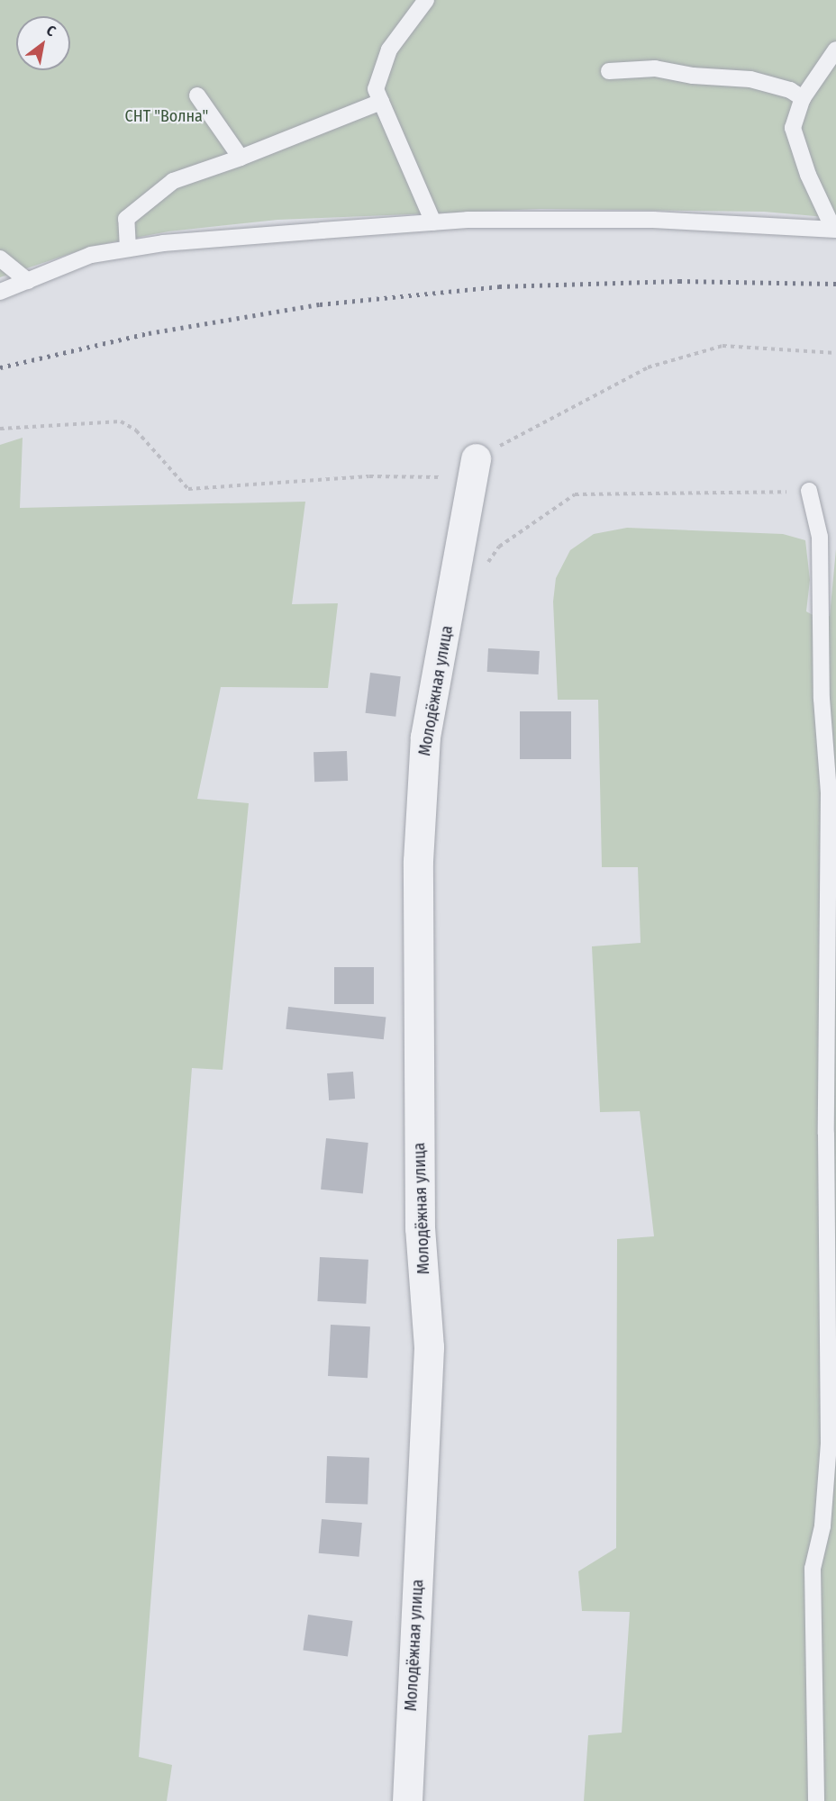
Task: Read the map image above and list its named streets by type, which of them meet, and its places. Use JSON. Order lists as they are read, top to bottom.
{
  "streets": {
    "street": ["Молодёжная улица"]
  },
  "parks": ["СНТ \"Волна\""],
  "north": "top right"
}
